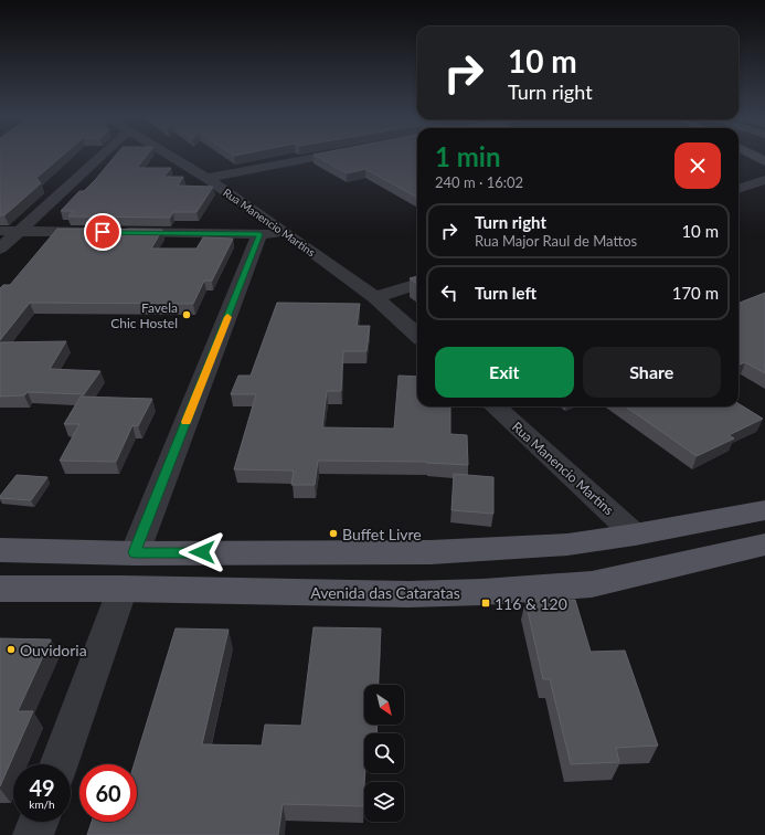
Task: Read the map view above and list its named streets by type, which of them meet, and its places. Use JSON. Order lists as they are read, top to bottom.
{
  "streets": {
    "main road": ["Avenida das Cataratas"],
    "street": ["Rua Manencio Martins"]
  },
  "places": {
    "other": ["Favela Chic Hostel", "Buffet Livre", "Ouvidoria"],
    "transit": ["116 & 120"]
  },
  "north": "bottom right",
  "page": {
    "turn": ["10 m", "Turn right"],
    "heading": ["1 min", "240 m · 16:02"],
    "list": [
      {
        "name": "Turn right",
        "note": "Rua Major Raul de Mattos",
        "value": "10 m"
      },
      {
        "name": "Turn left",
        "value": "170 m"
      }
    ],
    "buttons": ["Exit", "Share"],
    "speed": "49 km/h",
    "limit": "60"
  }
}
